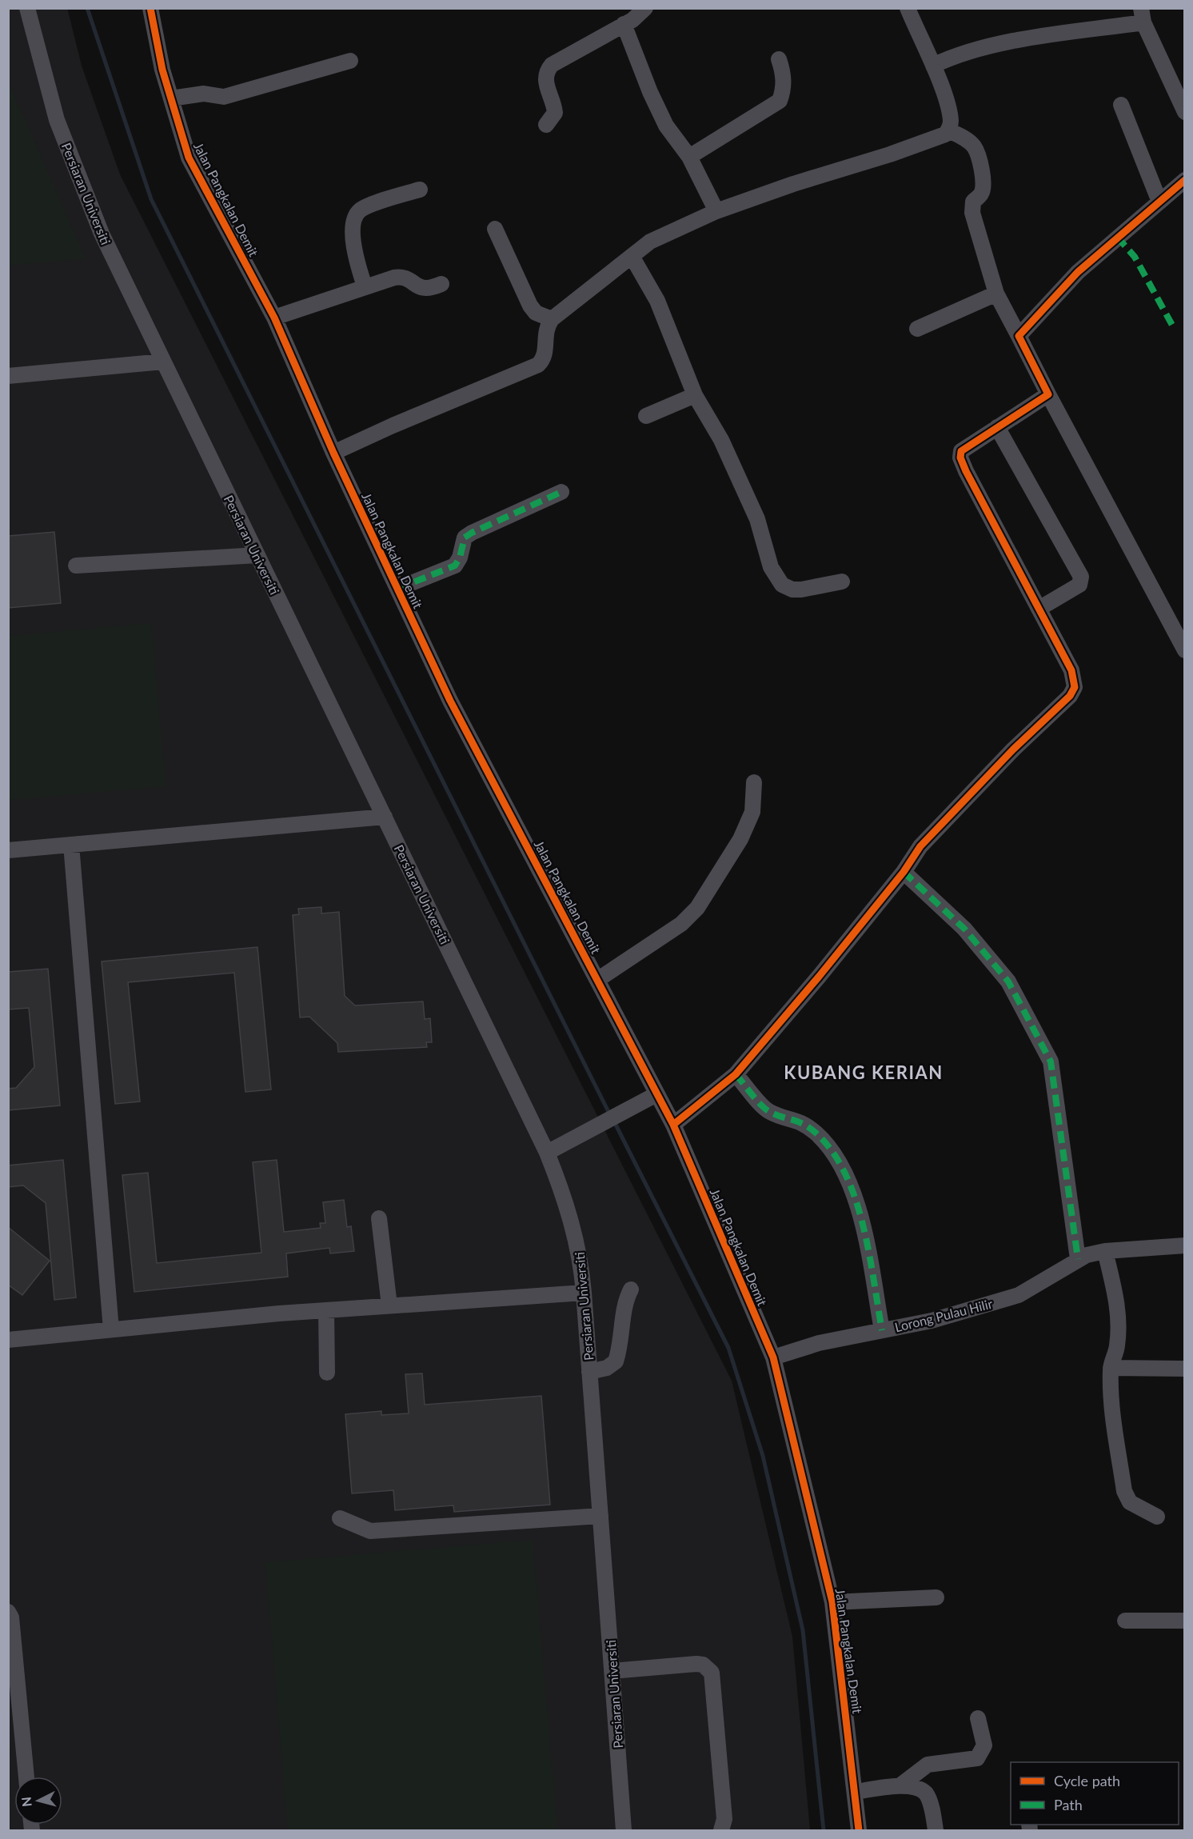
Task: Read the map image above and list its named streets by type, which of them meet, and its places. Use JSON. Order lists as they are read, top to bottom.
{
  "streets": {
    "street": ["Persiaran Universiti", "Jalan Pangkalan Demit", "Lorong Pulau Hilir"]
  },
  "crossings": [
    ["Jalan Pangkalan Demit", "Lorong Pulau Hilir"]
  ],
  "districts": ["KUBANG KERIAN"],
  "legend": ["Cycle path", "Path"],
  "north": "left"
}
